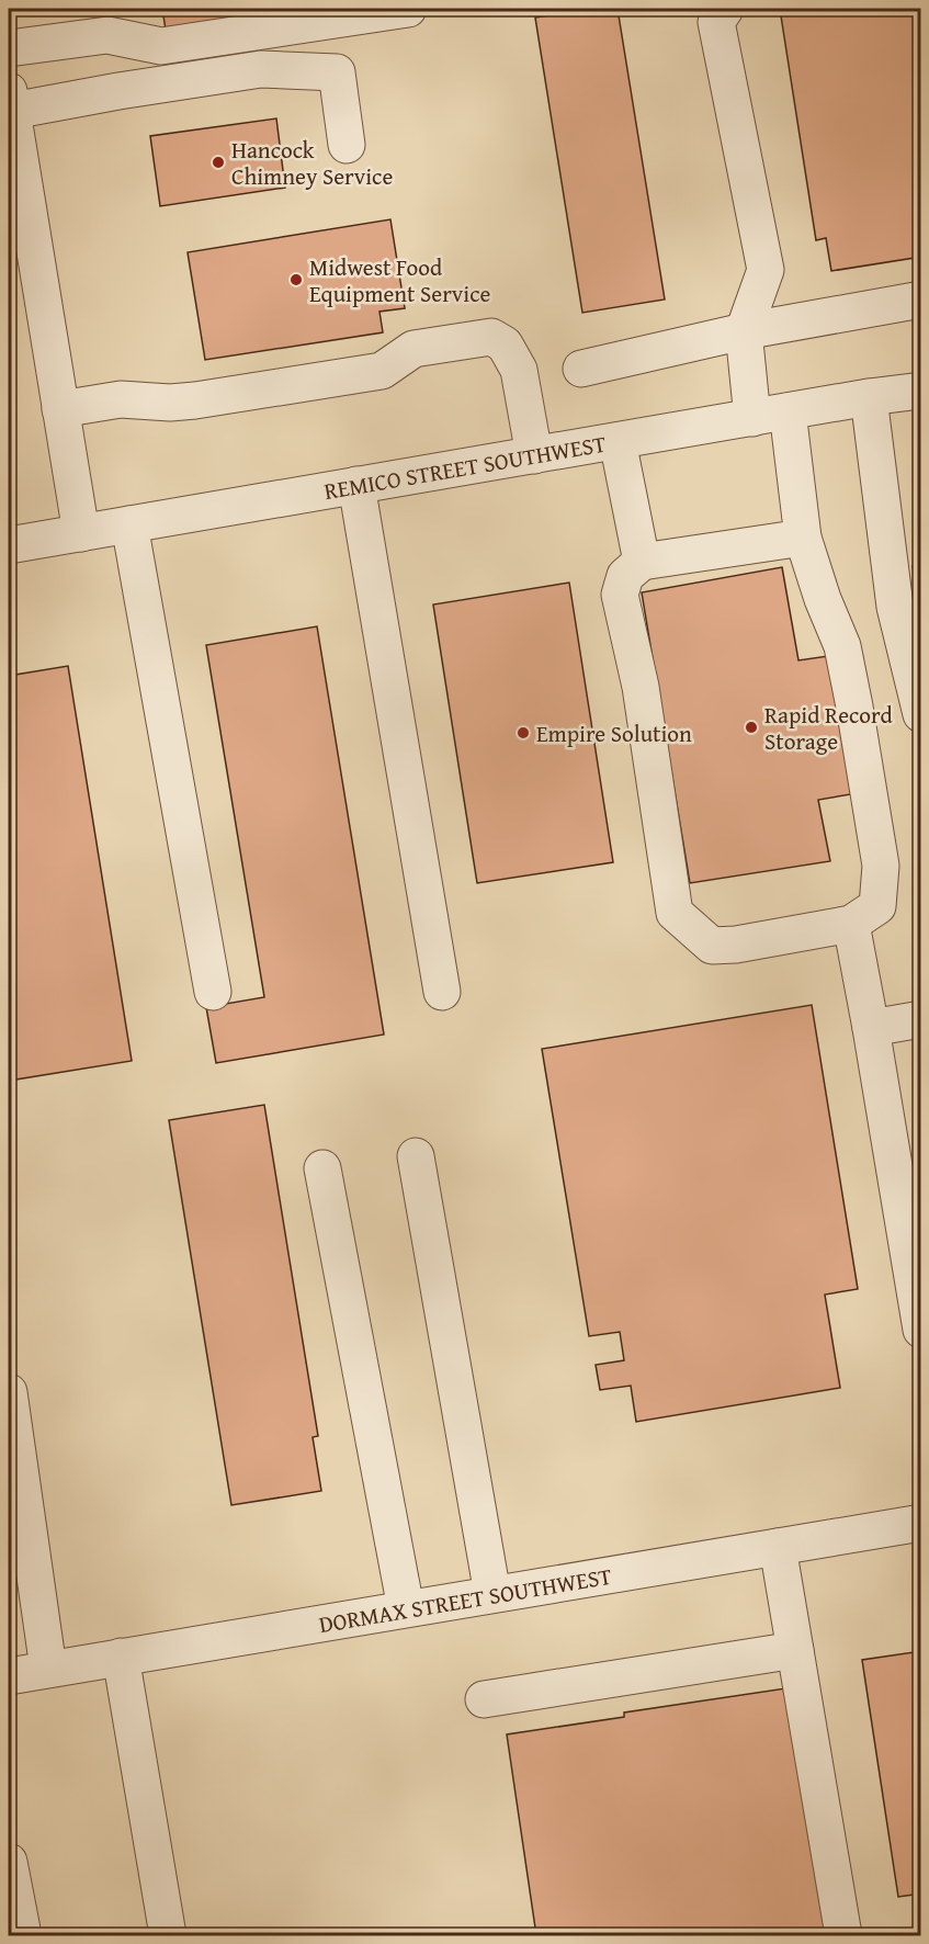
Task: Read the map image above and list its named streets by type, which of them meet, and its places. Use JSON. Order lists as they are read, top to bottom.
{
  "streets": {
    "street": ["REMICO STREET SOUTHWEST", "DORMAX STREET SOUTHWEST"]
  },
  "places": [
    "Hancock Chimney Service",
    "Midwest Food Equipment Service",
    "Rapid Record Storage",
    "Empire Solution"
  ]
}
